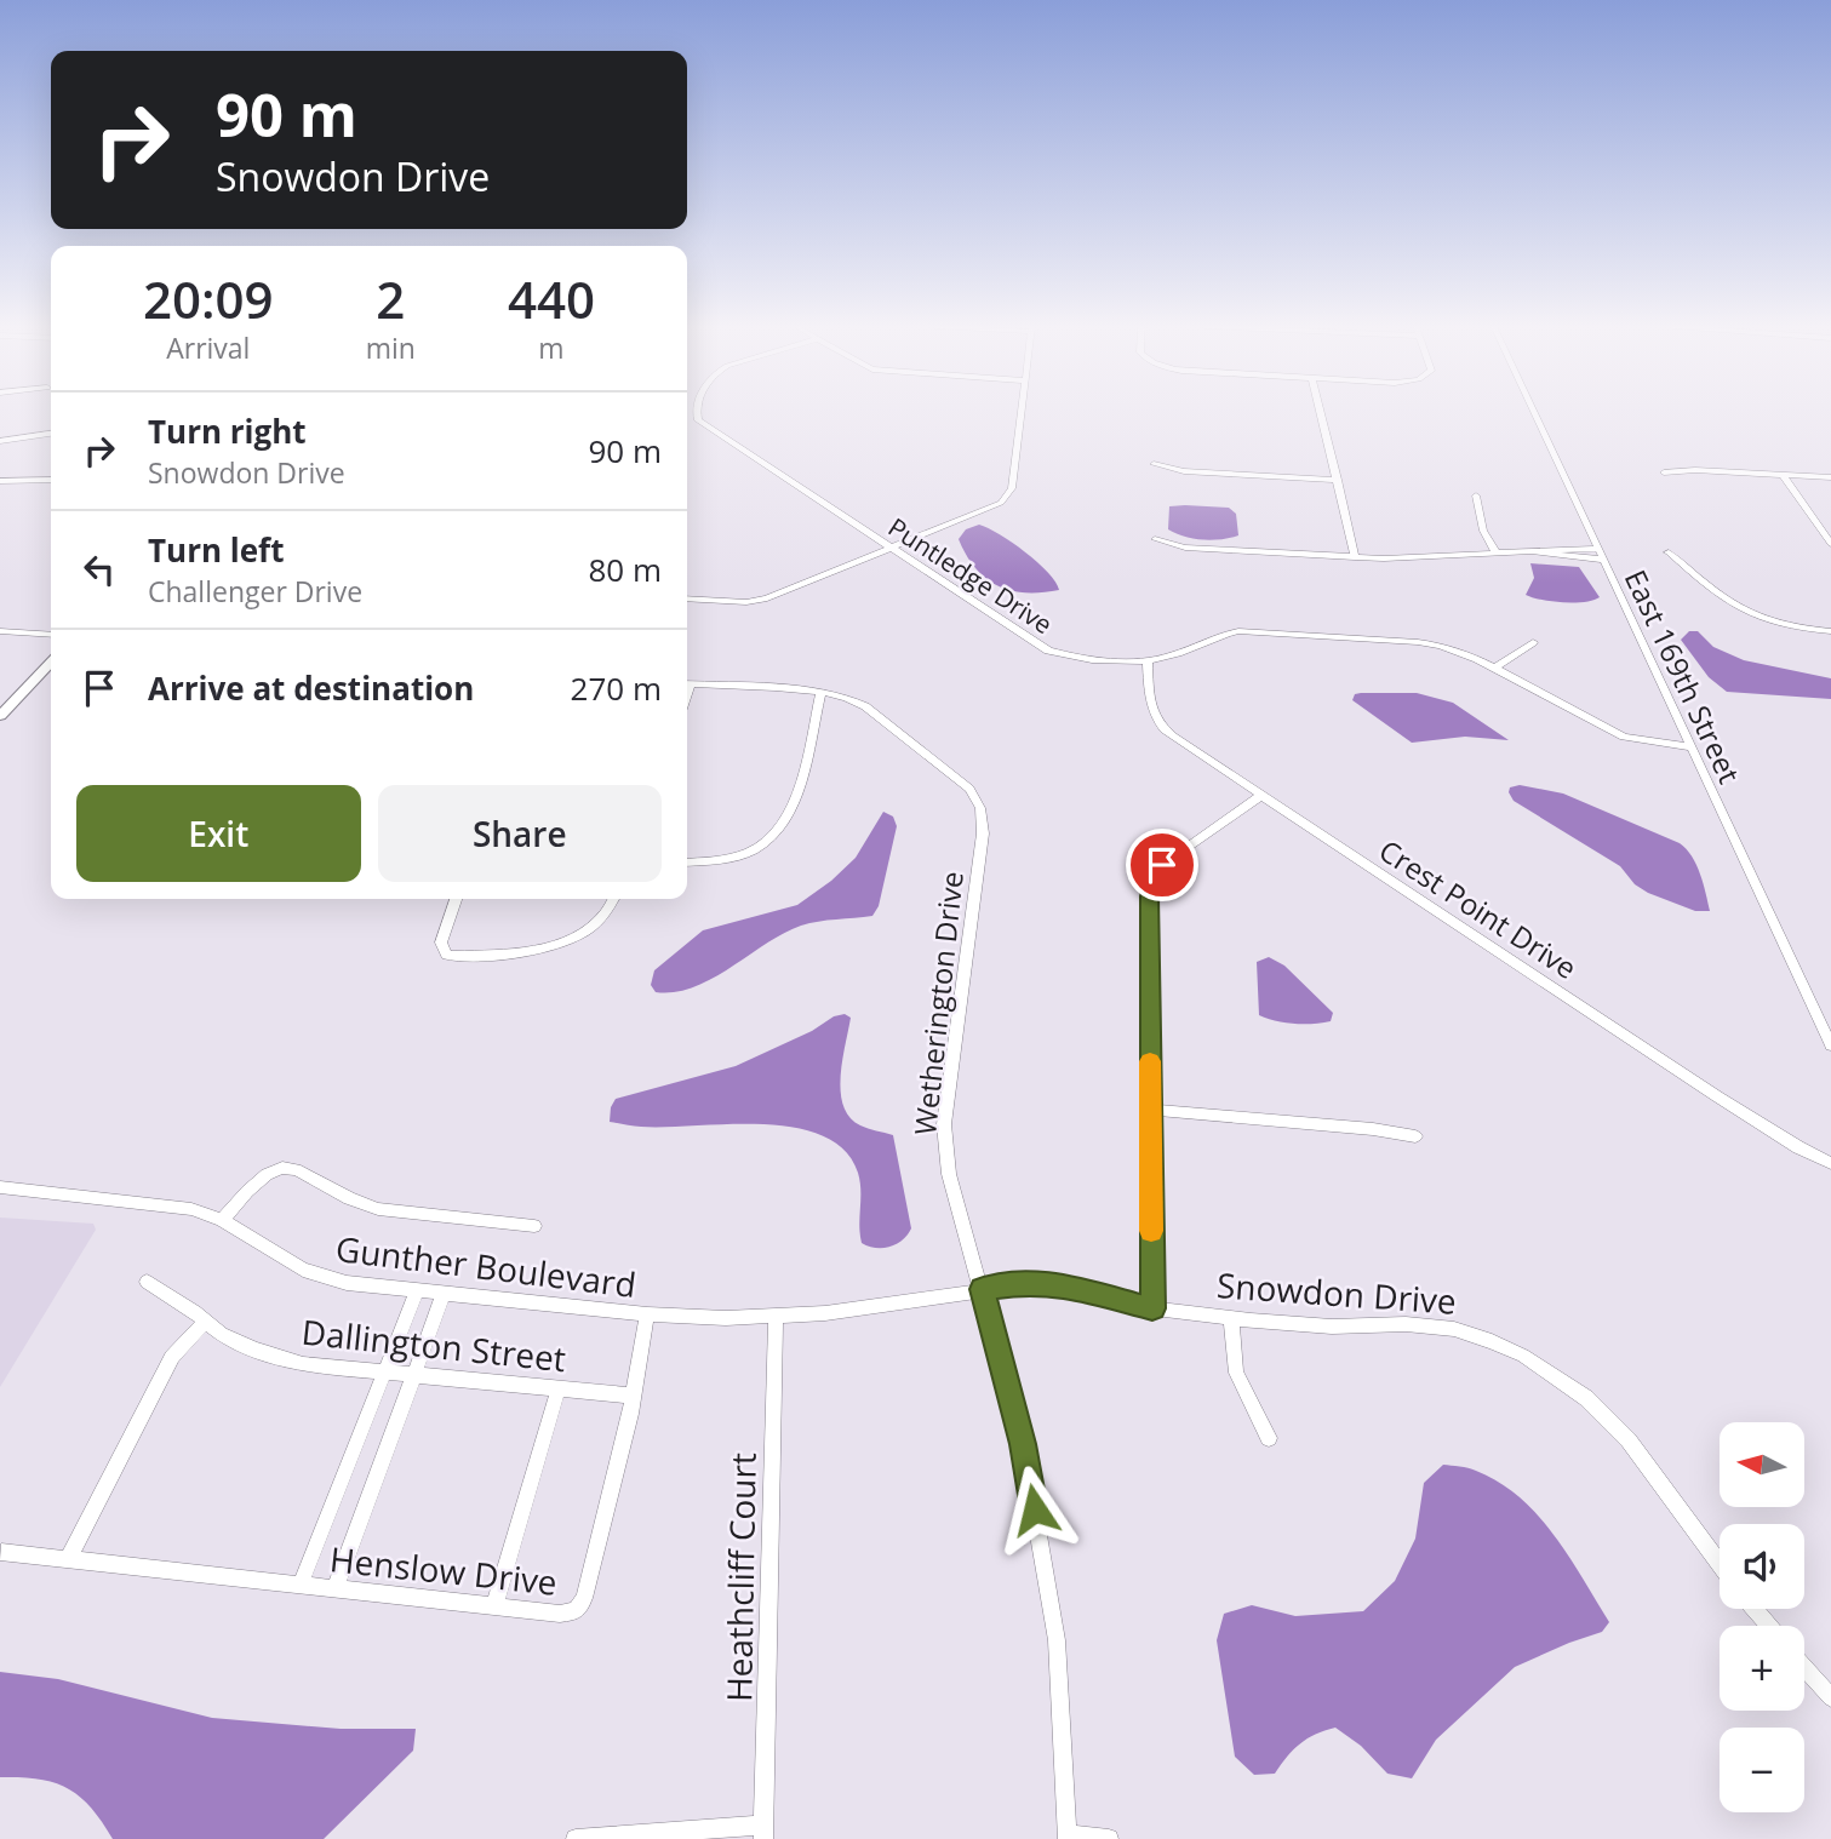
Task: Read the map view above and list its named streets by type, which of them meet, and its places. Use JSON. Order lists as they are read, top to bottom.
{
  "streets": {
    "street": [
      "Puntledge Drive",
      "East 169th Street",
      "Crest Point Drive",
      "Wetherington Drive",
      "Gunther Boulevard",
      "Snowdon Drive",
      "Dallington Street",
      "Henslow Drive",
      "Heathcliff Court"
    ]
  },
  "crossings": [
    ["Puntledge Drive", "East 169th Street"],
    ["Puntledge Drive", "Crest Point Drive"],
    ["Wetherington Drive", "Gunther Boulevard"],
    ["Wetherington Drive", "Snowdon Drive"],
    ["Gunther Boulevard", "Snowdon Drive"],
    ["Gunther Boulevard", "Henslow Drive"],
    ["Gunther Boulevard", "Heathcliff Court"],
    ["Dallington Street", "Henslow Drive"]
  ],
  "north": "left",
  "page": {
    "turn": ["90 m", "Snowdon Drive"],
    "eta": [
      "20:09",
      "Arrival",
      "2",
      "min",
      "440",
      "m"
    ],
    "list": [
      {
        "name": "Turn right",
        "note": "Snowdon Drive",
        "value": "90 m"
      },
      {
        "name": "Turn left",
        "note": "Challenger Drive",
        "value": "80 m"
      },
      {
        "name": "Arrive at destination",
        "value": "270 m"
      }
    ],
    "buttons": ["Exit", "Share"],
    "map_buttons": ["+", "−"]
  }
}
